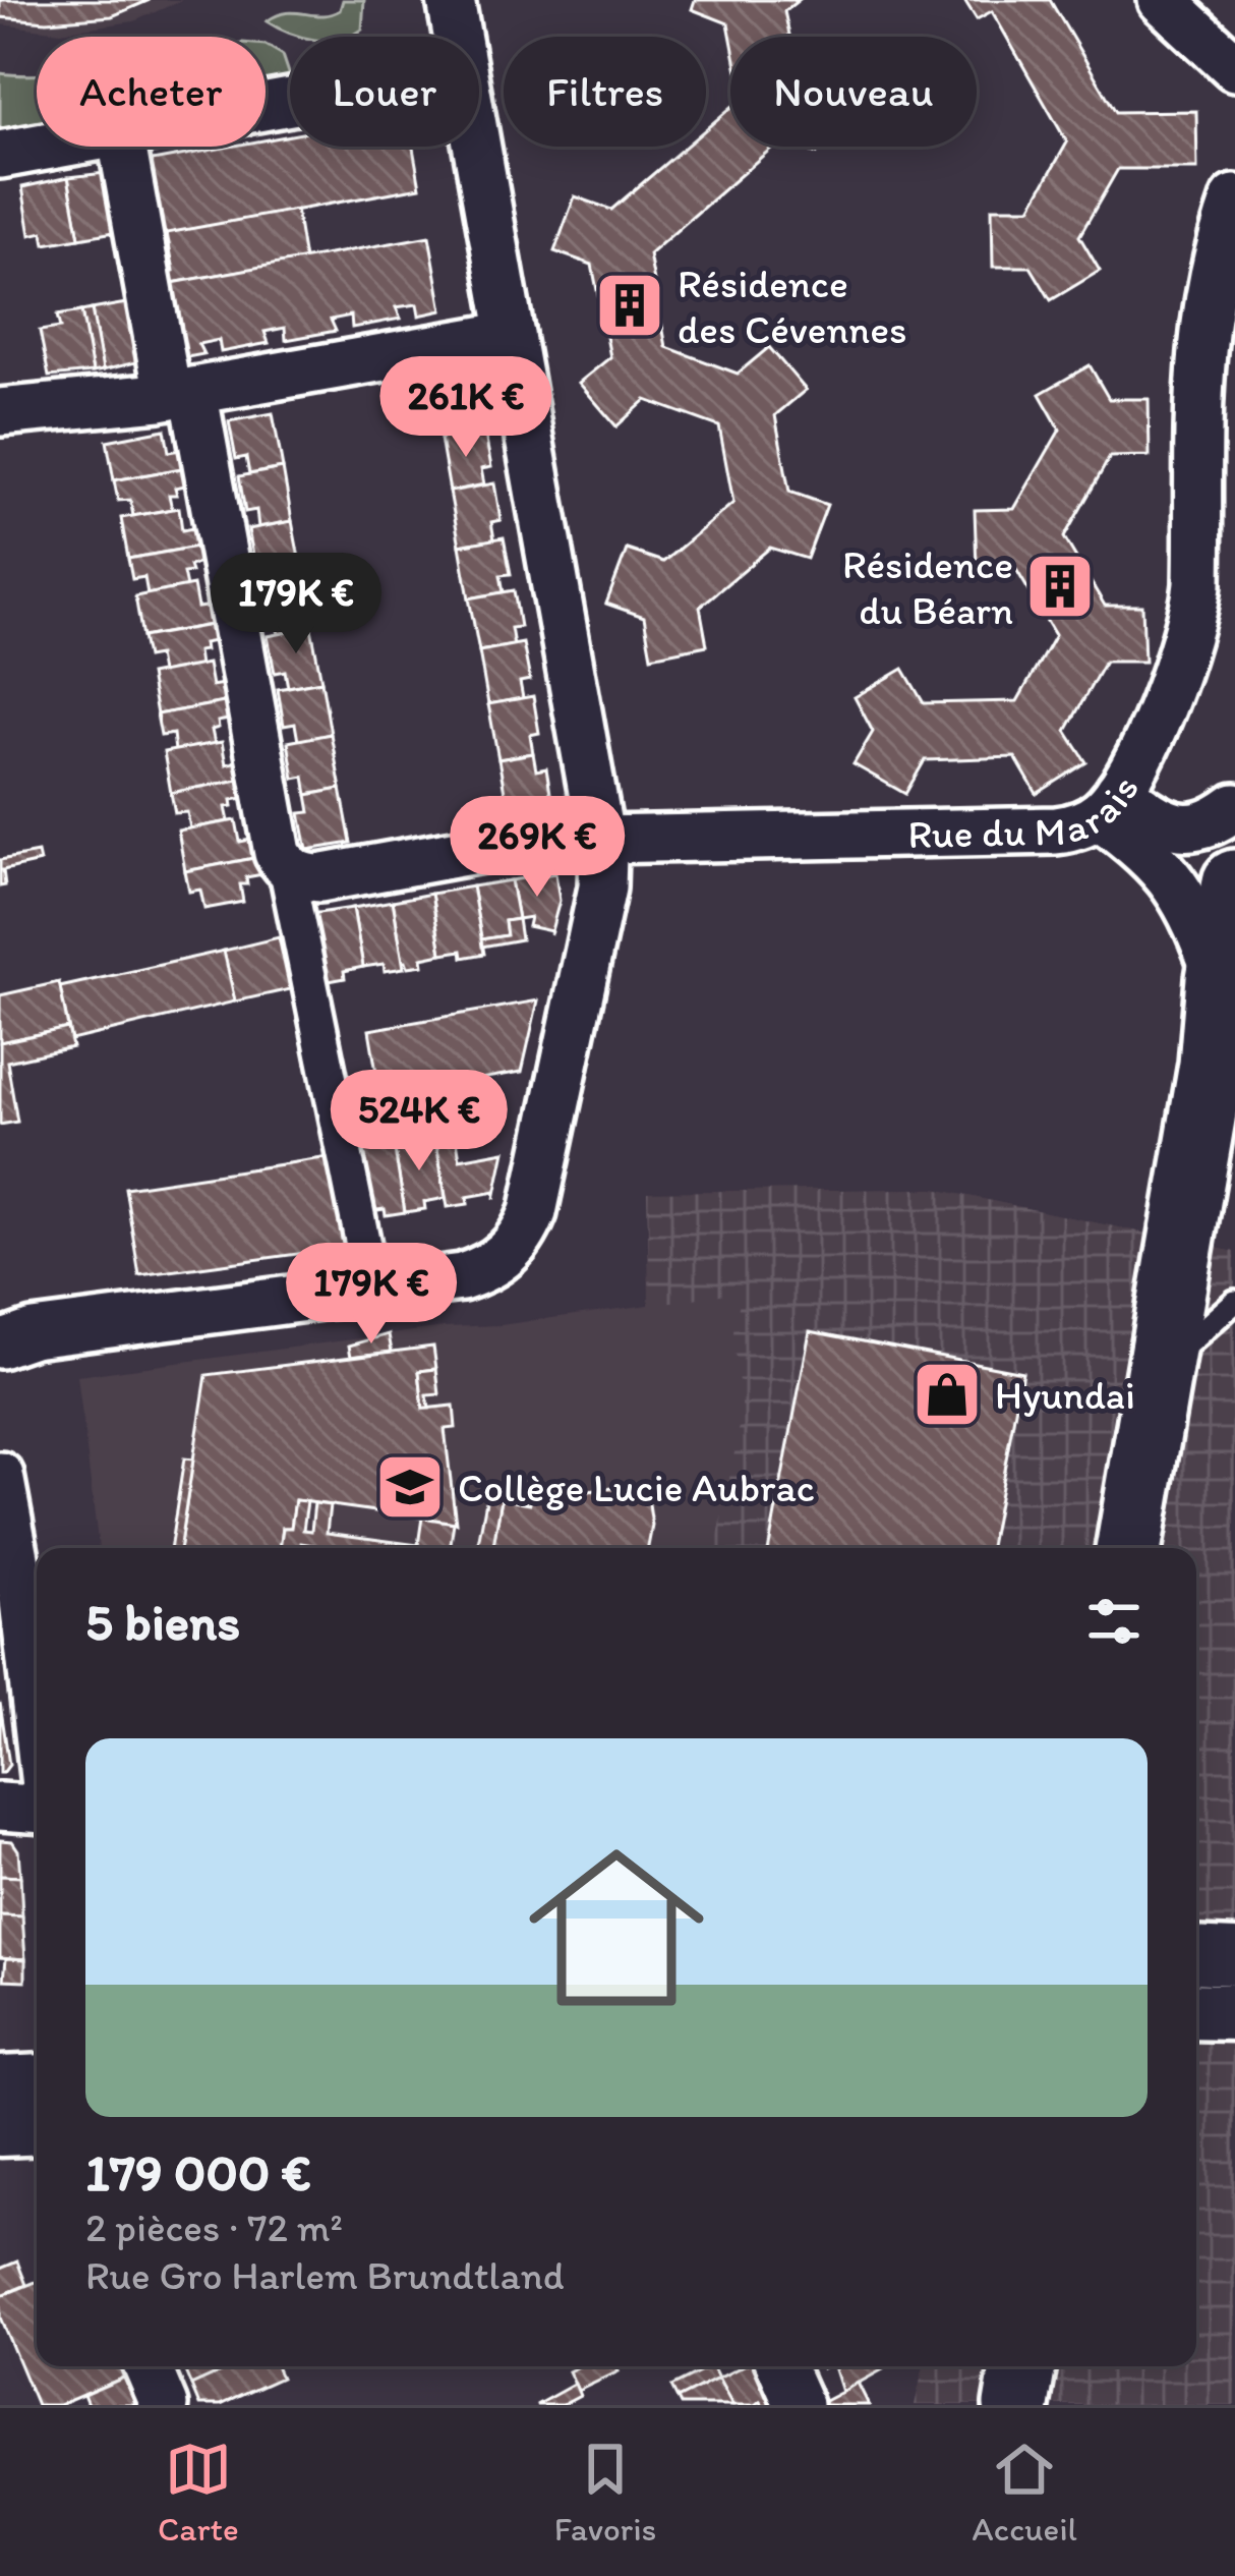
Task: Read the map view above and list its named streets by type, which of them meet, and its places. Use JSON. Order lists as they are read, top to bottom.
{
  "streets": {
    "street": ["Rue du Marais"]
  },
  "places": {
    "building": ["Résidence des Cévennes", "Résidence du Béarn"],
    "shop": ["Hyundai"],
    "school or university": ["Collège Lucie Aubrac"]
  },
  "page": {
    "chip": [
      "Acheter",
      "Louer",
      "Filtres",
      "Nouveau"
    ],
    "price": [
      "261K €",
      "179K €",
      "269K €",
      "524K €",
      "179K €"
    ],
    "heading": "5 biens",
    "list": [
      {
        "name": "179 000 €",
        "note": "2 pièces · 72 m² · Rue Gro Harlem Brundtland"
      }
    ],
    "tabs": ["Carte", "Favoris", "Accueil"]
  }
}
